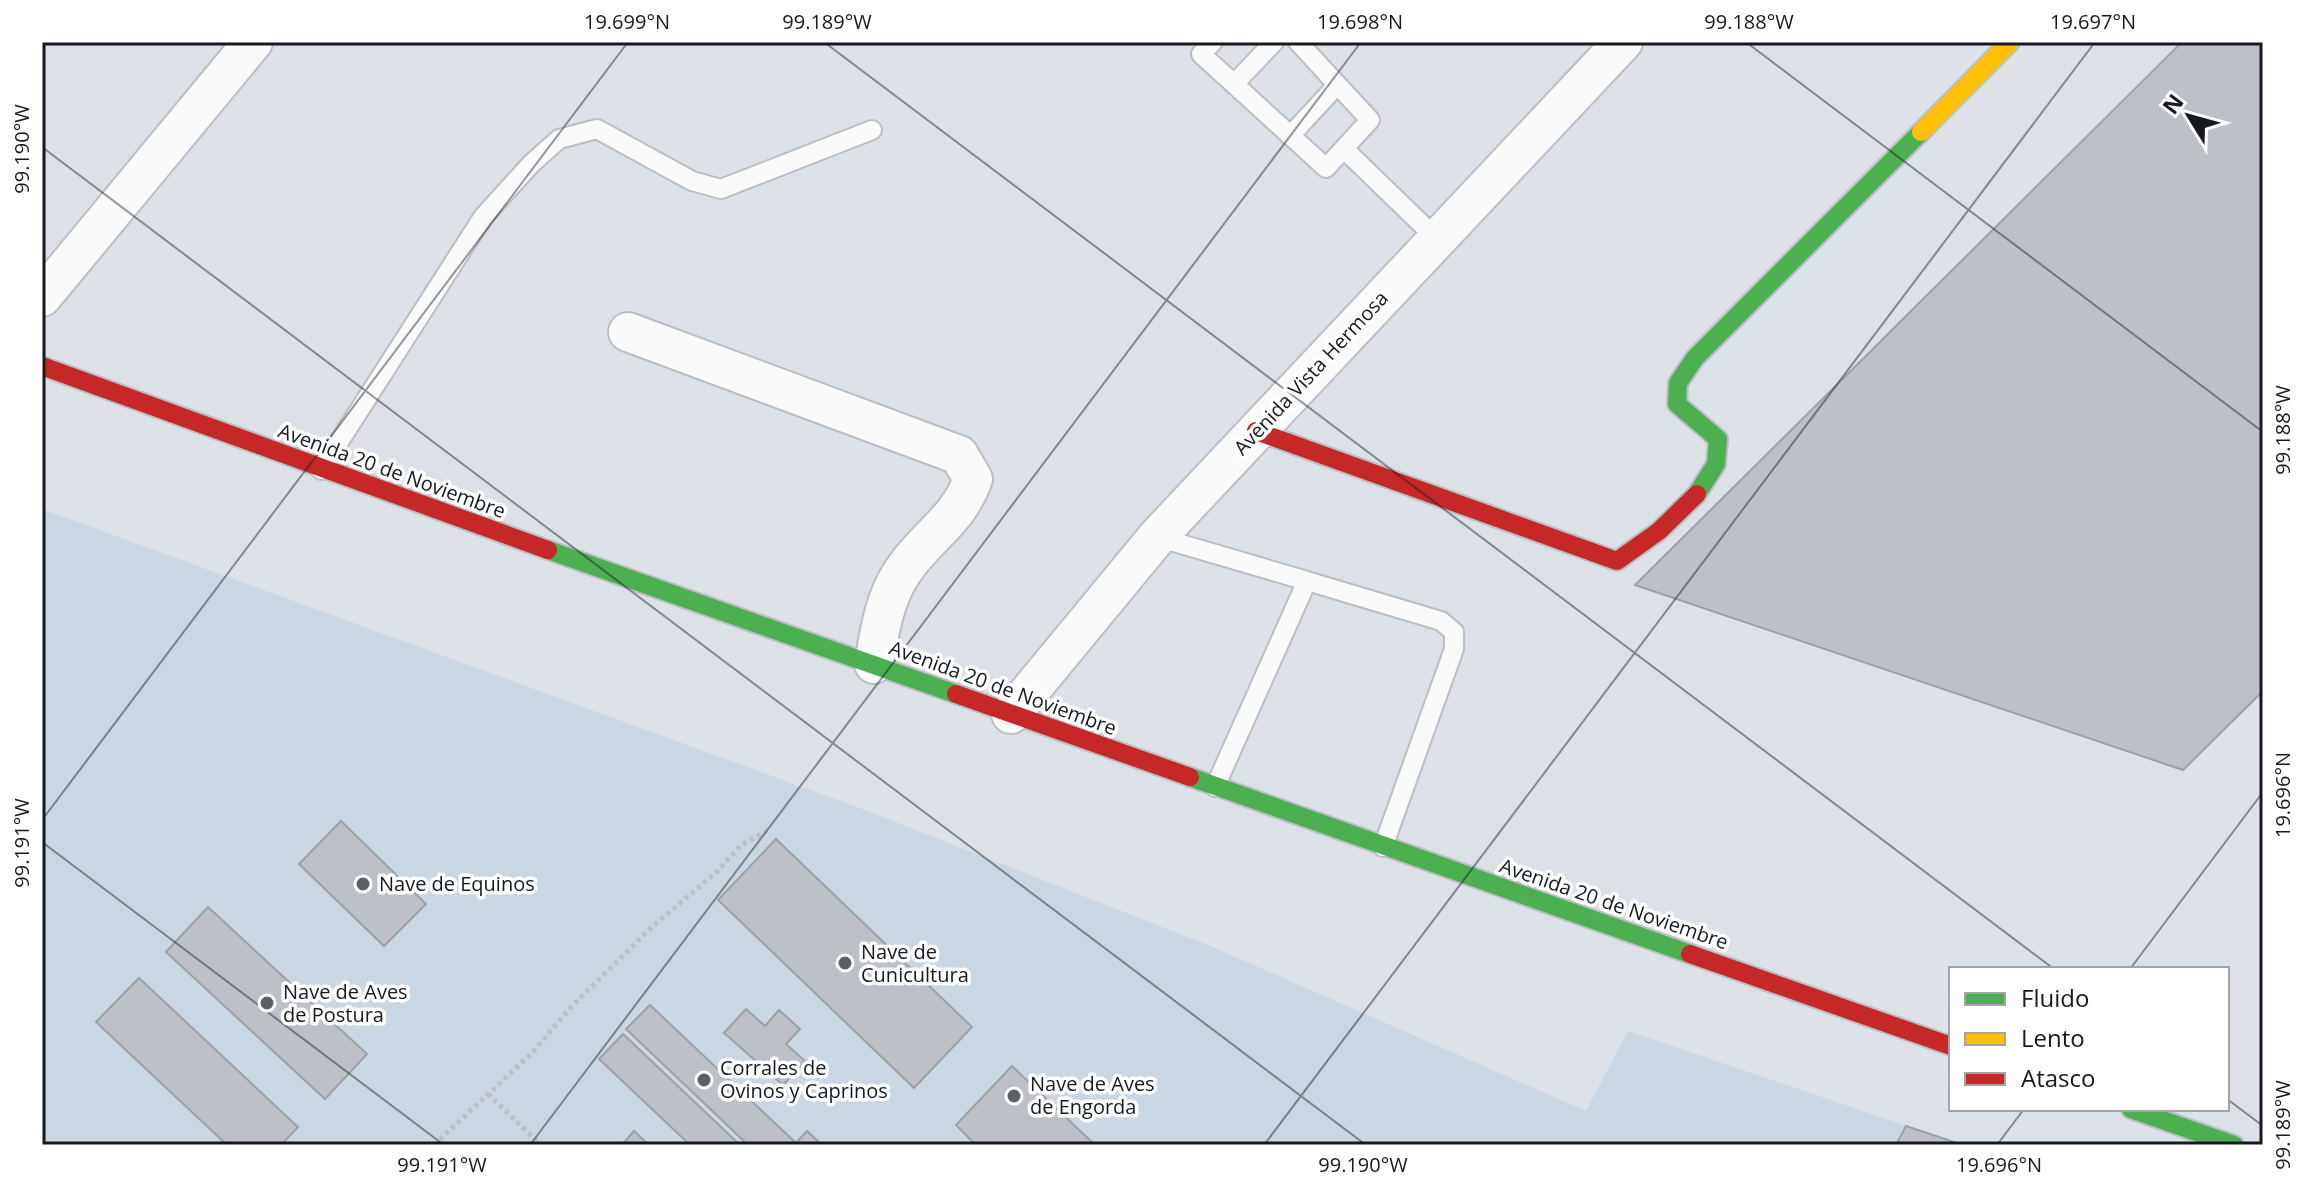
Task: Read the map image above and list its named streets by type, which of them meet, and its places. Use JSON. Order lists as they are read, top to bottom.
{
  "streets": {
    "main road": ["Avenida 20 de Noviembre"],
    "street": ["Avenida Vista Hermosa"]
  },
  "crossings": [
    ["Avenida Vista Hermosa", "Avenida 20 de Noviembre"]
  ],
  "places": [
    "Nave de Equinos",
    "Nave de Cunicultura",
    "Nave de Aves de Postura",
    "Corrales de Ovinos y Caprinos",
    "Nave de Aves de Engorda"
  ],
  "legend": ["Fluido", "Lento", "Atasco"],
  "north": "top left",
  "coordinates": [
    "19.699°N",
    "99.189°W",
    "19.698°N",
    "99.188°W",
    "19.697°N",
    "99.190°W",
    "19.696°N",
    "99.191°W"
  ]
}
